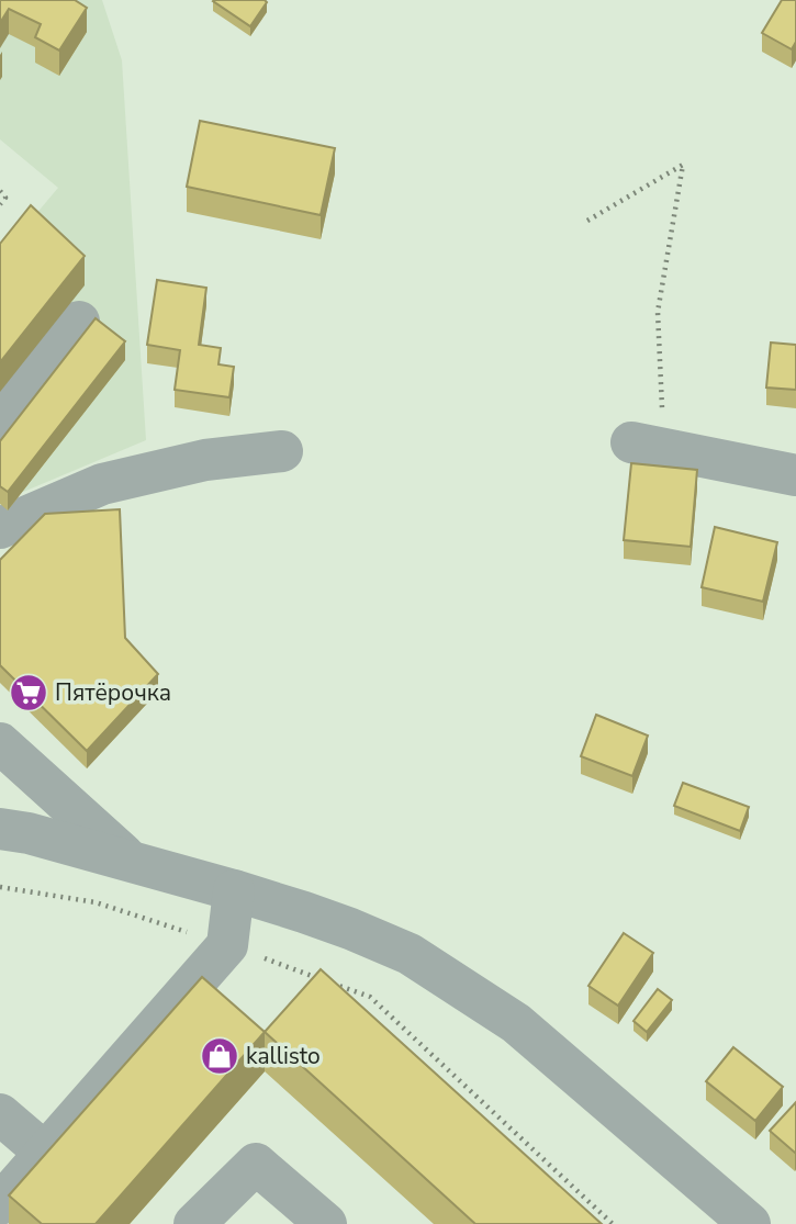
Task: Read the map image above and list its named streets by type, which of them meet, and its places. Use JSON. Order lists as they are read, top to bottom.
{
  "places": {
    "supermarket": ["Пятёрочка"],
    "shop": ["kallisto"]
  }
}
